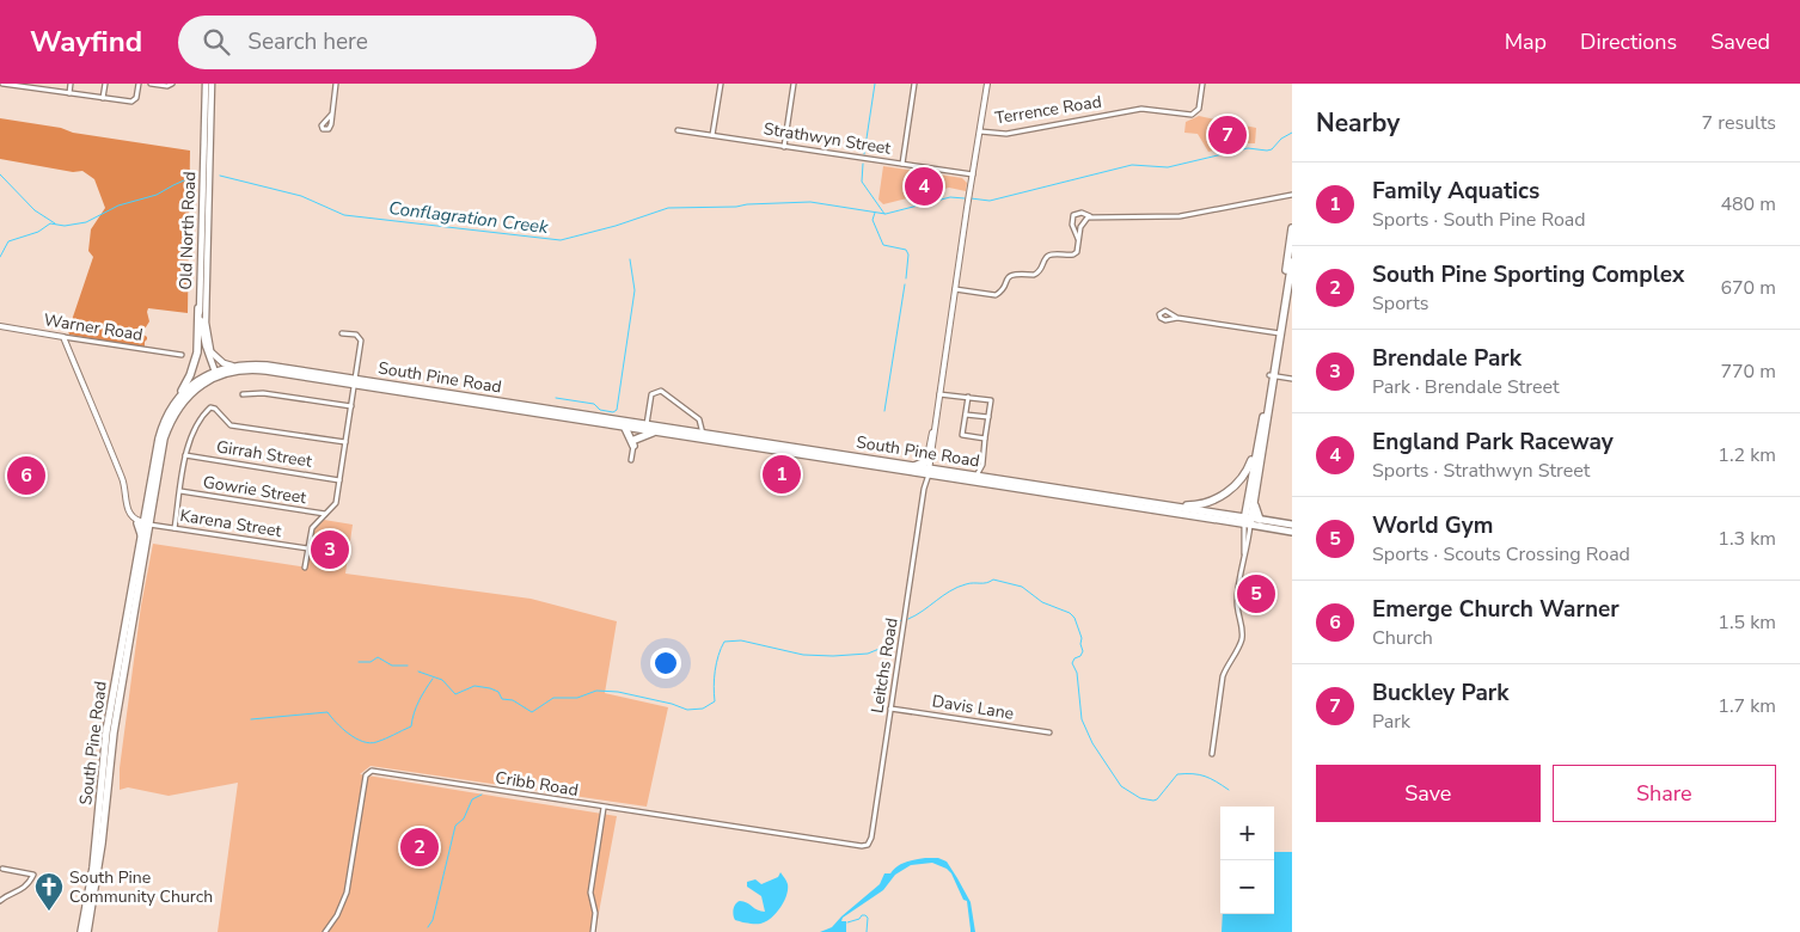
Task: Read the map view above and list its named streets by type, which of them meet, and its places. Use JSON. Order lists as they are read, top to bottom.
{
  "streets": {
    "highway": ["South Pine Road"],
    "main road": ["Old North Road"],
    "street": [
      "Terrence Road",
      "Strathwyn Street",
      "Warner Road",
      "Girrah Street",
      "Gowrie Street",
      "Karena Street",
      "Leitchs Road",
      "Davis Lane",
      "Cribb Road"
    ]
  },
  "crossings": [
    ["Terrence Road", "Leitchs Road"],
    ["Strathwyn Street", "Leitchs Road"],
    ["Old North Road", "South Pine Road"],
    ["South Pine Road", "Karena Street"],
    ["South Pine Road", "Leitchs Road"],
    ["Leitchs Road", "Davis Lane"],
    ["Leitchs Road", "Cribb Road"]
  ],
  "water": ["Conflagration Creek"],
  "places": {
    "church": ["South Pine Community Church"]
  },
  "page": {
    "header": "Wayfind",
    "search": "Search here",
    "nav": ["Map", "Directions", "Saved"],
    "heading": ["Nearby", "7 results"],
    "pins": [
      "7",
      "4",
      "1",
      "6",
      "3",
      "5",
      "2"
    ],
    "list": [
      {
        "mark": "1",
        "name": "Family Aquatics",
        "note": "Sports · South Pine Road",
        "value": "480 m"
      },
      {
        "mark": "2",
        "name": "South Pine Sporting Complex",
        "note": "Sports",
        "value": "670 m"
      },
      {
        "mark": "3",
        "name": "Brendale Park",
        "note": "Park · Brendale Street",
        "value": "770 m"
      },
      {
        "mark": "4",
        "name": "England Park Raceway",
        "note": "Sports · Strathwyn Street",
        "value": "1.2 km"
      },
      {
        "mark": "5",
        "name": "World Gym",
        "note": "Sports · Scouts Crossing Road",
        "value": "1.3 km"
      },
      {
        "mark": "6",
        "name": "Emerge Church Warner",
        "note": "Church",
        "value": "1.5 km"
      },
      {
        "mark": "7",
        "name": "Buckley Park",
        "note": "Park",
        "value": "1.7 km"
      }
    ],
    "buttons": ["Save", "Share"],
    "map_buttons": ["+", "−"]
  }
}
